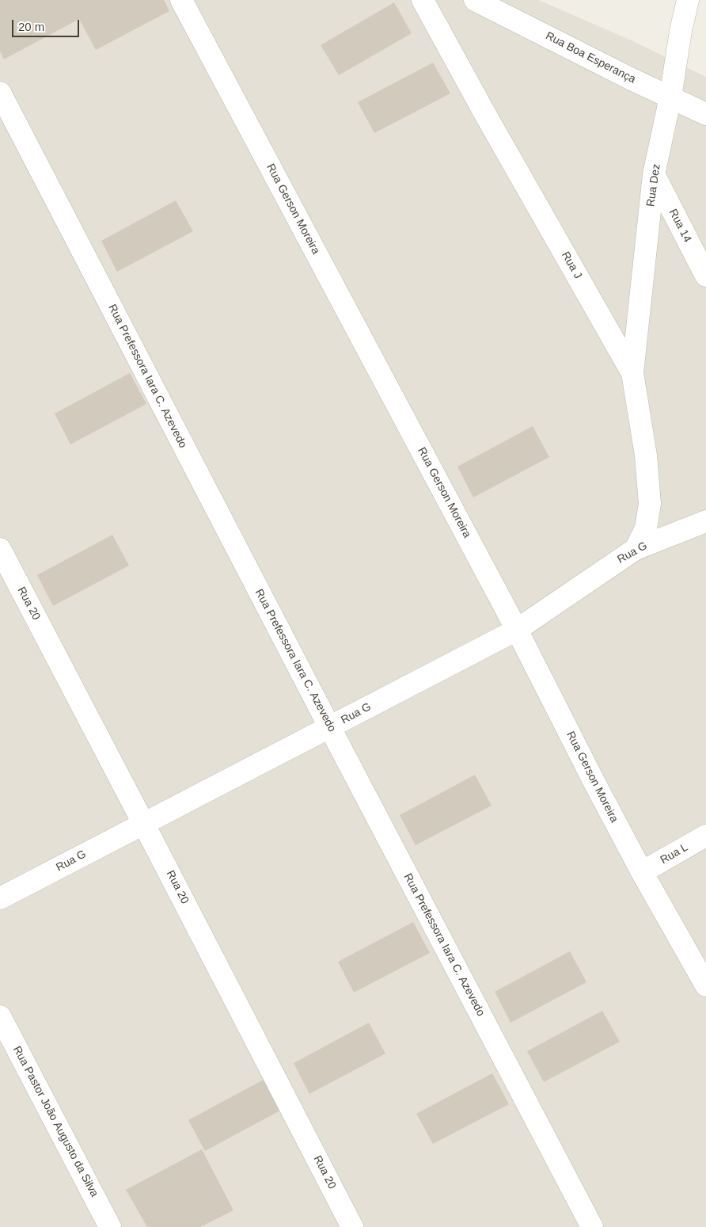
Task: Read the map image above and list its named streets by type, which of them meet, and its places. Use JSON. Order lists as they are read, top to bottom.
{
  "streets": {
    "street": [
      "Rua Boa Esperança",
      "Rua Dez",
      "Rua Gerson Moreira",
      "Rua 14",
      "Rua J",
      "Rua Prefessora Iara C. Azevedo",
      "Rua G",
      "Rua 20",
      "Rua L",
      "Rua Pastor João Augusto da Silva"
    ]
  },
  "crossings": [
    ["Rua Boa Esperança", "Rua Dez"],
    ["Rua Dez", "Rua 14"],
    ["Rua Dez", "Rua J"],
    ["Rua Gerson Moreira", "Rua G"],
    ["Rua Gerson Moreira", "Rua L"],
    ["Rua J", "Rua G"],
    ["Rua Prefessora Iara C. Azevedo", "Rua G"],
    ["Rua G", "Rua 20"]
  ],
  "scale_bar": "20 m"
}
